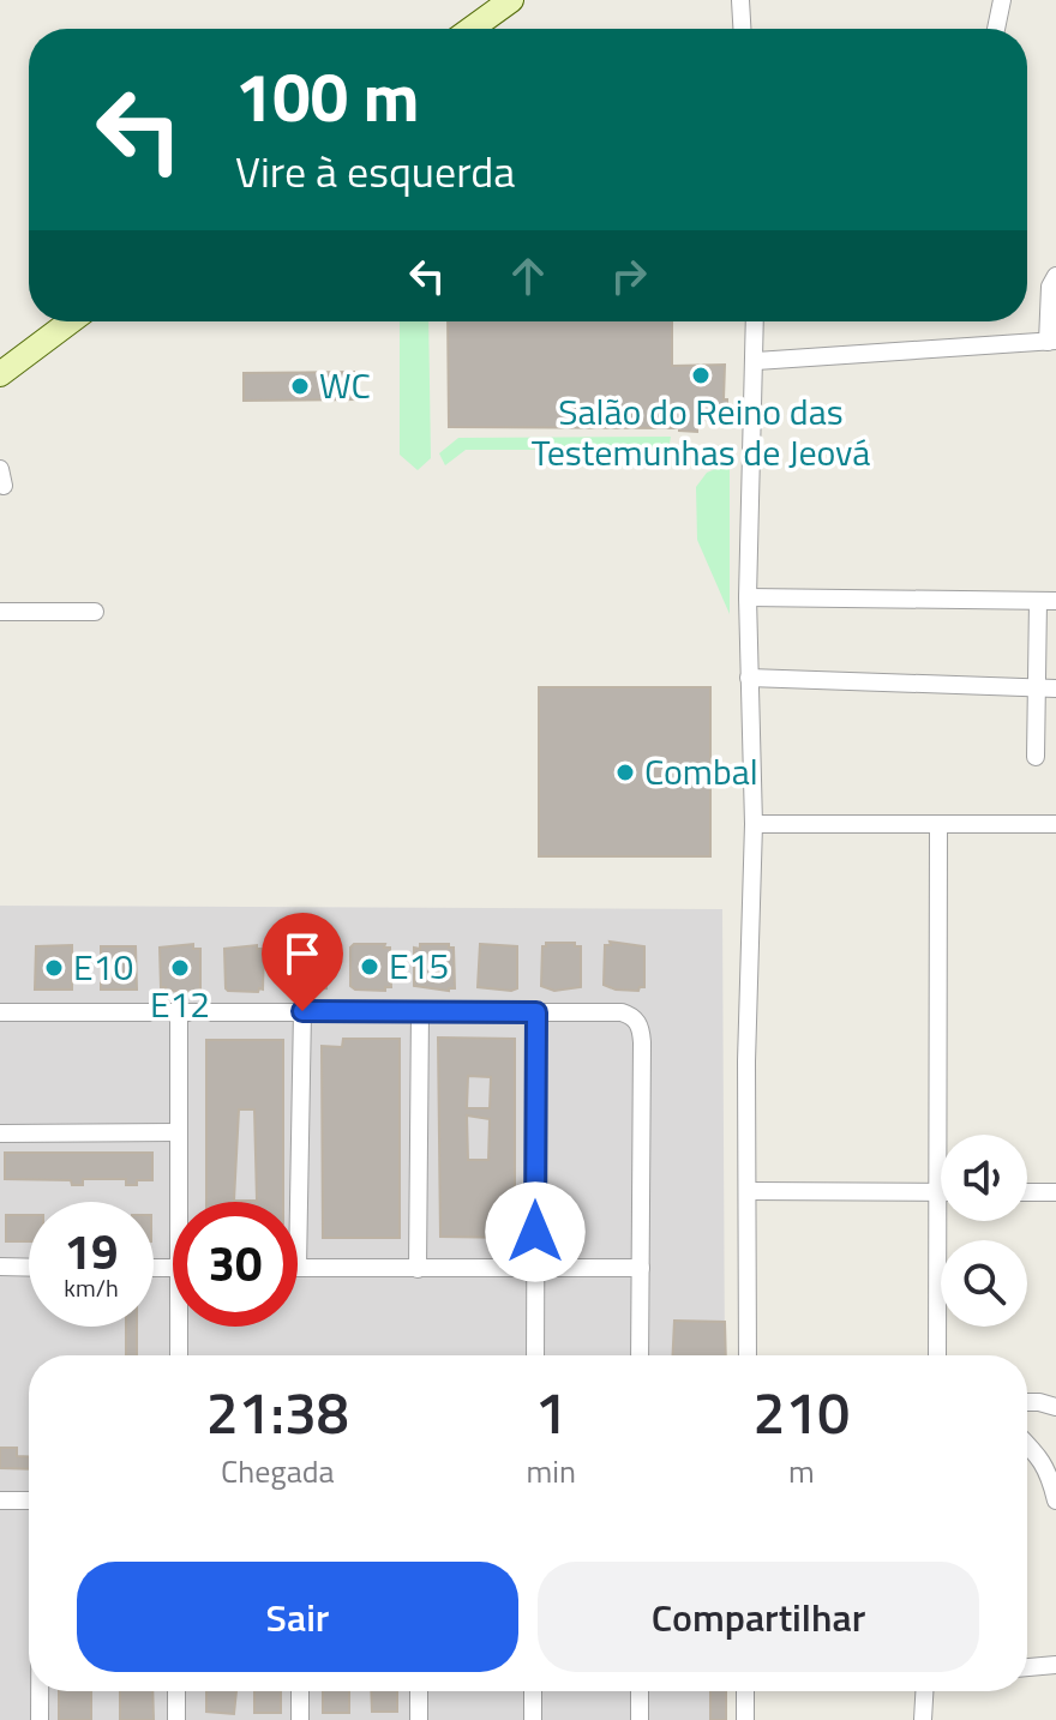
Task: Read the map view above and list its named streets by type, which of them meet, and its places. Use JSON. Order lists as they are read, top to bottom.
{
  "places": [
    "Salão do Reino das Testemunhas de Jeová",
    "WC",
    "Combal",
    "E15",
    "E10",
    "E12"
  ],
  "page": {
    "turn": ["100 m", "Vire à esquerda"],
    "speed": "19 km/h",
    "limit": "30",
    "eta": [
      "21:38",
      "Chegada",
      "1",
      "min",
      "210",
      "m"
    ],
    "buttons": ["Sair", "Compartilhar"]
  }
}
